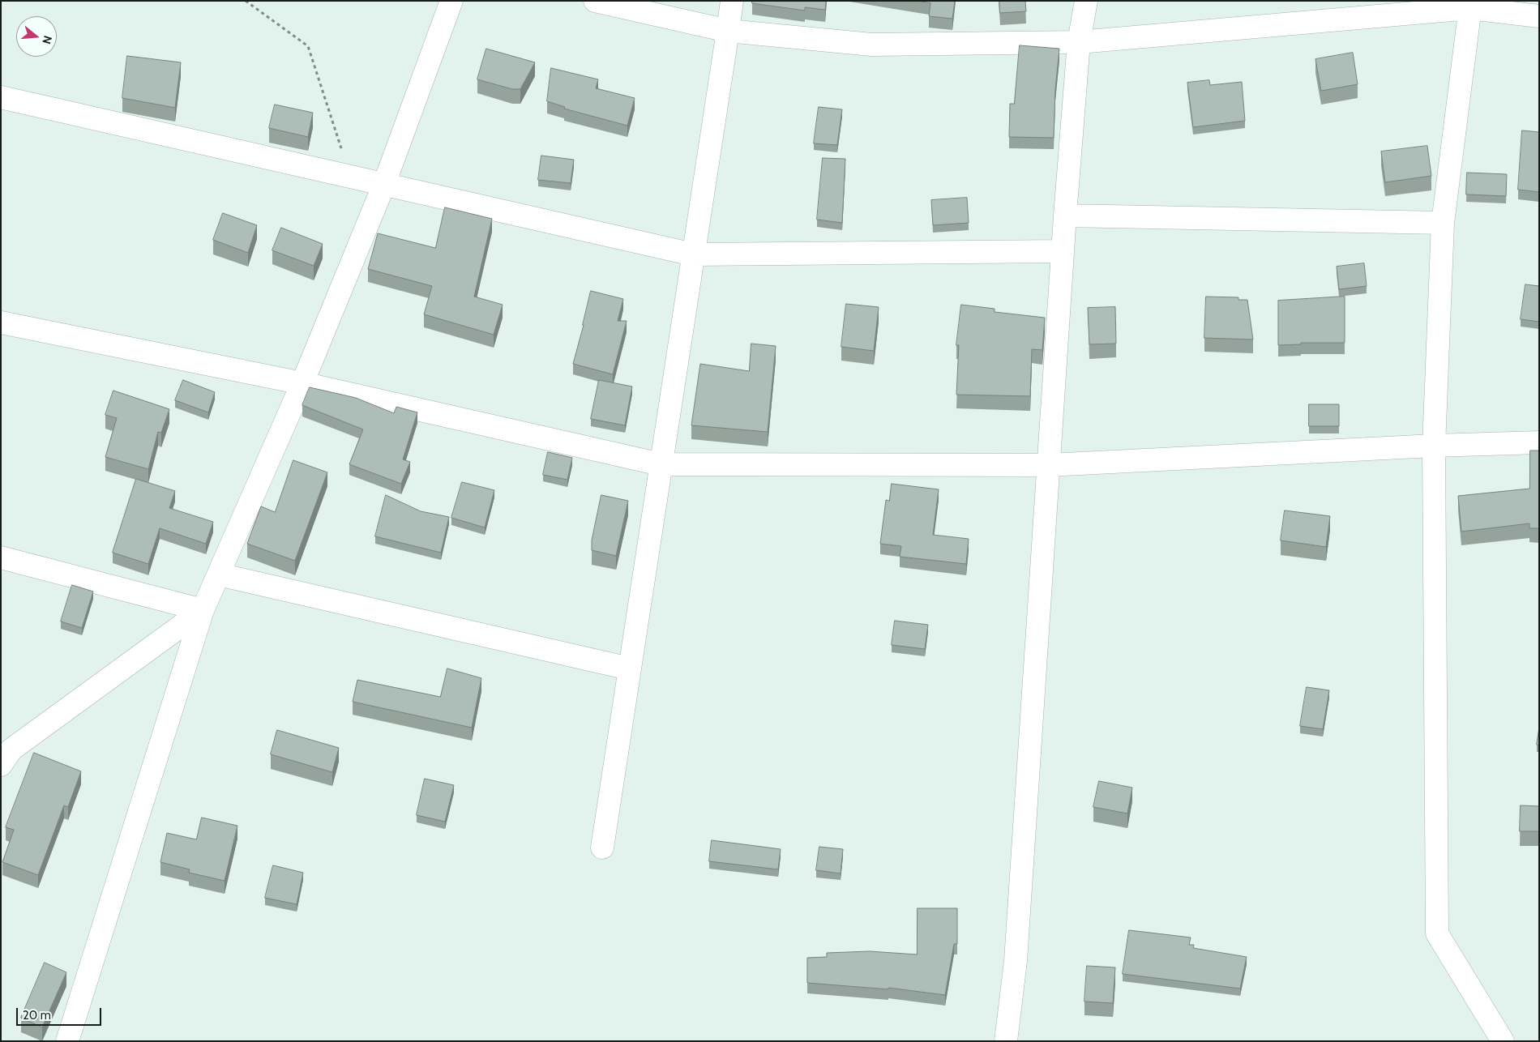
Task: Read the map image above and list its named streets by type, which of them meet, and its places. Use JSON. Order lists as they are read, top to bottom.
{
  "scale_bar": "20 m",
  "north": "right"
}
